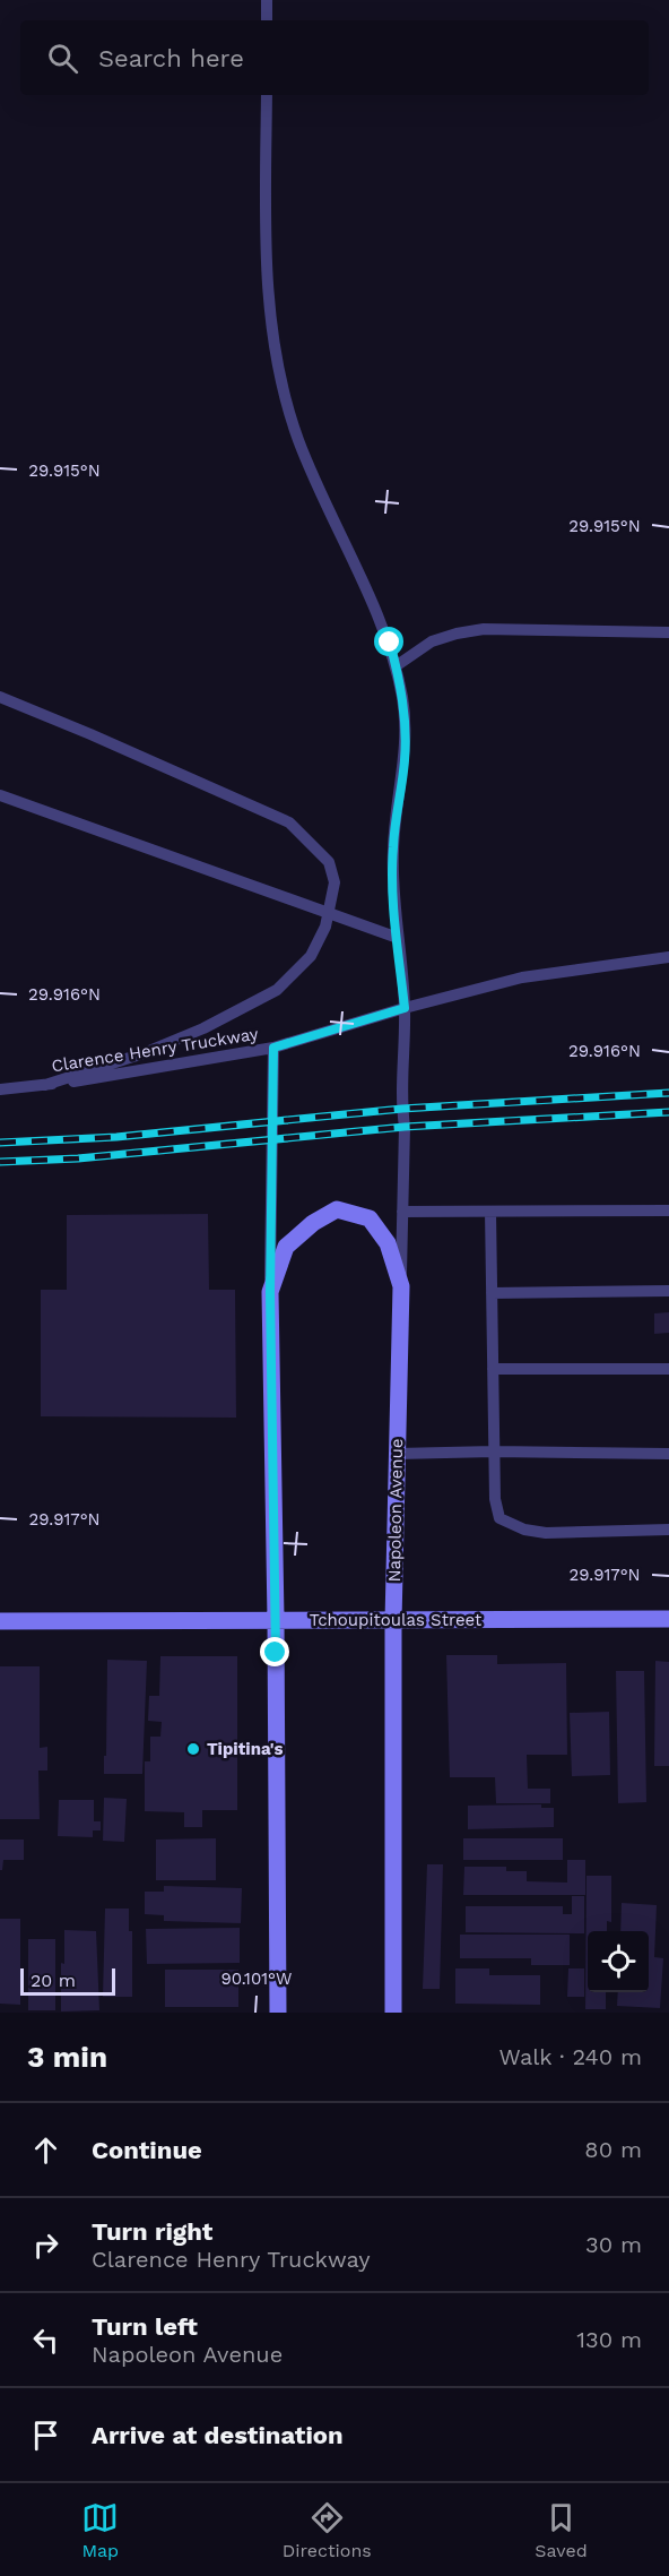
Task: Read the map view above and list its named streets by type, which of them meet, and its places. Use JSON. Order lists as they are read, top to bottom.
{
  "streets": {
    "street": ["Napoleon Avenue", "Tchoupitoulas Street"],
    "lane": ["Clarence Henry Truckway"]
  },
  "crossings": [
    ["Clarence Henry Truckway", "Napoleon Avenue"],
    ["Napoleon Avenue", "Tchoupitoulas Street"]
  ],
  "places": ["Tipitina's"],
  "scale_bar": "20 m",
  "page": {
    "search": "Search here",
    "scale": "20 m",
    "heading": ["3 min", "Walk · 240 m"],
    "list": [
      ["Continue", "80 m"],
      ["Turn right", "Clarence Henry Truckway", "30 m"],
      ["Turn left", "Napoleon Avenue", "130 m"],
      "Arrive at destination"
    ],
    "nav": ["Map", "Directions", "Saved"]
  },
  "coordinates": [
    "29.915°N",
    "29.916°N",
    "29.917°N",
    "90.101°W"
  ]
}
